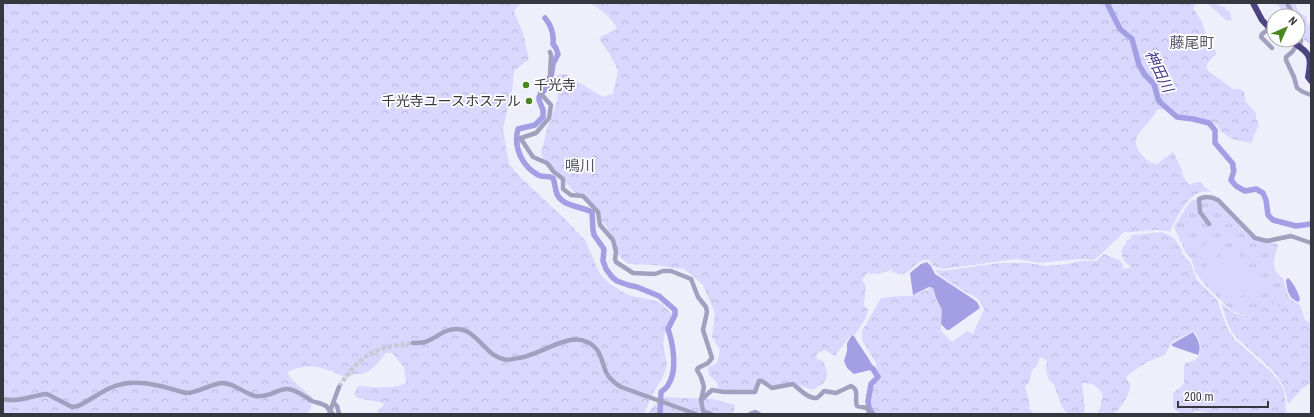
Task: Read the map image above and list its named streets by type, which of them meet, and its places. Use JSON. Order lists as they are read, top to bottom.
{
  "districts": ["藤尾町", "鳴川"],
  "water": ["神田川"],
  "places": ["千光寺", "千光寺ユースホステル"],
  "scale_bar": "200 m",
  "north": "top right"
}
